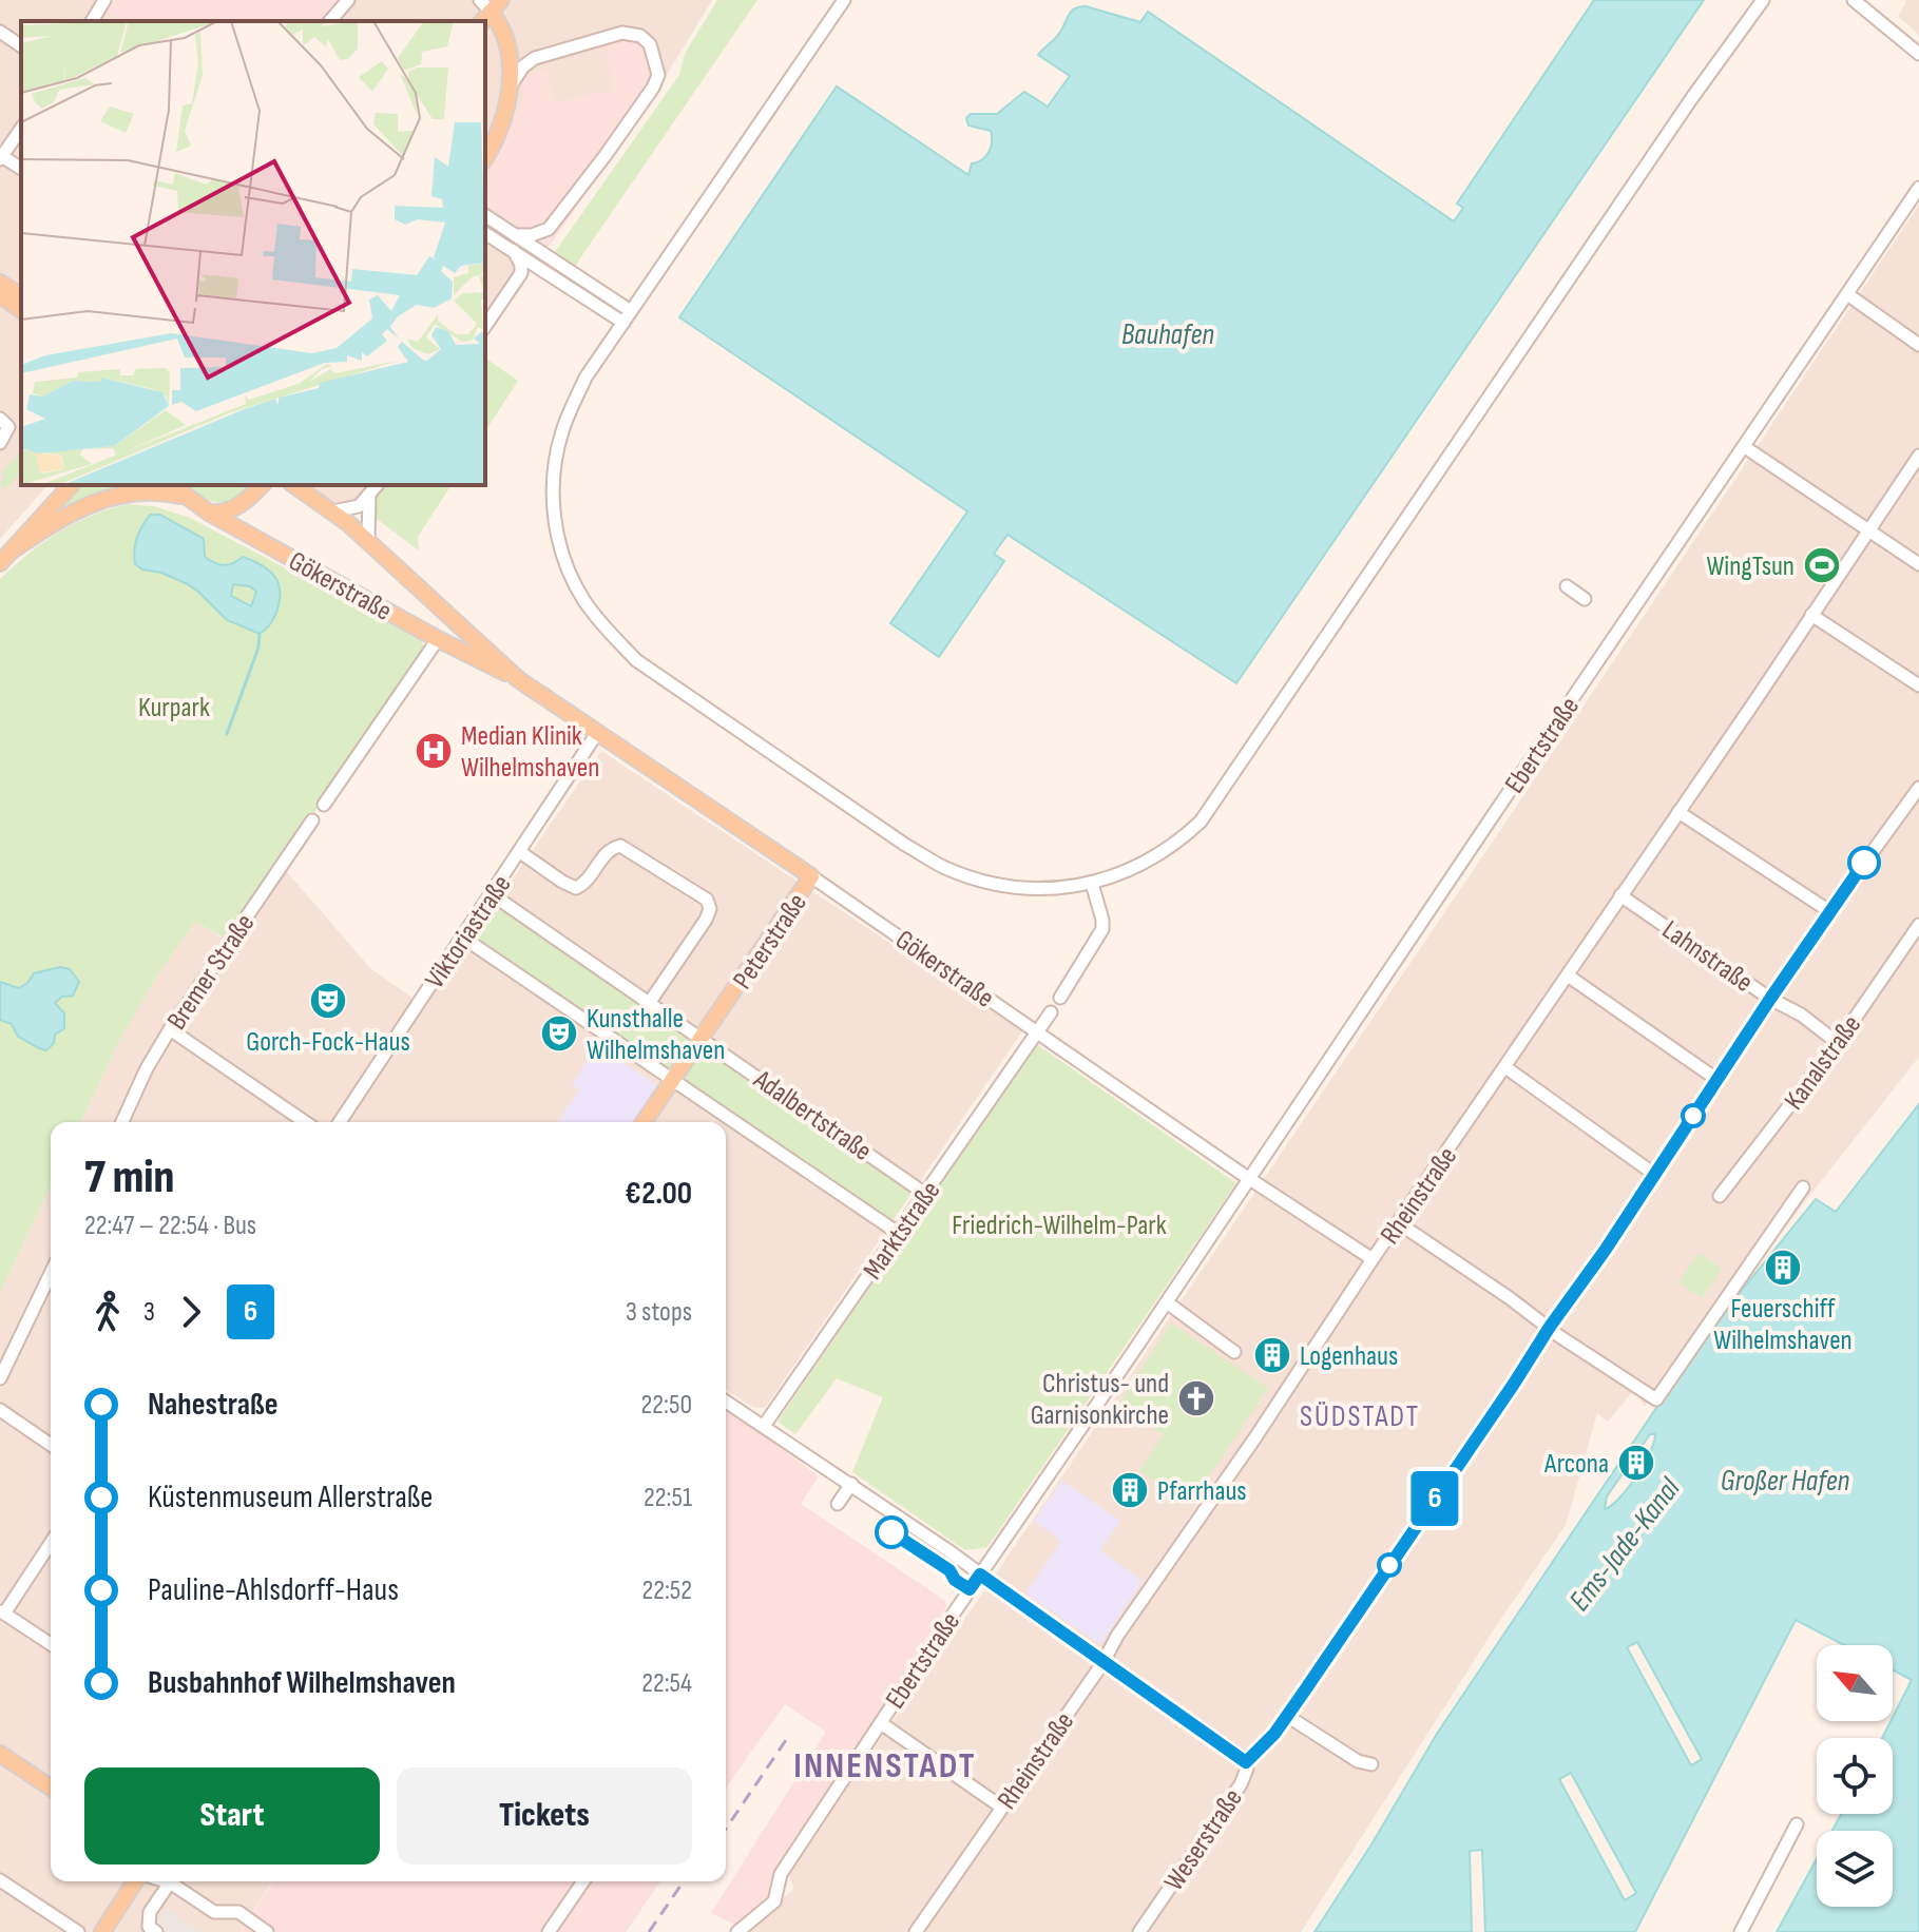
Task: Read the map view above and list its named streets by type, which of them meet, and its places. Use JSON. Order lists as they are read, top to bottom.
{
  "streets": {
    "main road": ["Gökerstraße", "Peterstraße"],
    "street": [
      "Ebertstraße",
      "Viktoriastraße",
      "Lahnstraße",
      "Bremer Straße",
      "Kanalstraße",
      "Adalbertstraße",
      "Rheinstraße",
      "Marktstraße",
      "Weserstraße"
    ]
  },
  "crossings": [
    ["Gökerstraße", "Ebertstraße"],
    ["Gökerstraße", "Viktoriastraße"],
    ["Gökerstraße", "Peterstraße"],
    ["Gökerstraße", "Rheinstraße"],
    ["Gökerstraße", "Marktstraße"],
    ["Viktoriastraße", "Adalbertstraße"],
    ["Peterstraße", "Adalbertstraße"],
    ["Lahnstraße", "Kanalstraße"],
    ["Lahnstraße", "Rheinstraße"],
    ["Lahnstraße", "Weserstraße"],
    ["Adalbertstraße", "Marktstraße"]
  ],
  "districts": ["SÜDSTADT", "INNENSTADT"],
  "water": ["Bauhafen", "Großer Hafen", "Ems-Jade-Kanal"],
  "parks": ["Kurpark", "Friedrich-Wilhelm-Park"],
  "places": {
    "sports": ["WingTsun"],
    "hospital": ["Median Klinik Wilhelmshaven"],
    "theatre": ["Gorch-Fock-Haus", "Kunsthalle Wilhelmshaven"],
    "building": [
      "Feuerschiff Wilhelmshaven",
      "Logenhaus",
      "Arcona",
      "Pfarrhaus"
    ],
    "church": ["Christus- und Garnisonkirche"]
  },
  "lines": ["bus line 6"],
  "north": "top left",
  "page": {
    "on_map": "6",
    "heading": ["7 min", "22:47 – 22:54 · Bus", "€2.00"],
    "legs": ["3", "6", "3 stops"],
    "list": [
      {
        "name": "Nahestraße",
        "value": "22:50"
      },
      {
        "name": "Küstenmuseum Allerstraße",
        "value": "22:51"
      },
      {
        "name": "Pauline-Ahlsdorff-Haus",
        "value": "22:52"
      },
      {
        "name": "Busbahnhof Wilhelmshaven",
        "value": "22:54"
      }
    ],
    "buttons": ["Start", "Tickets"]
  }
}
